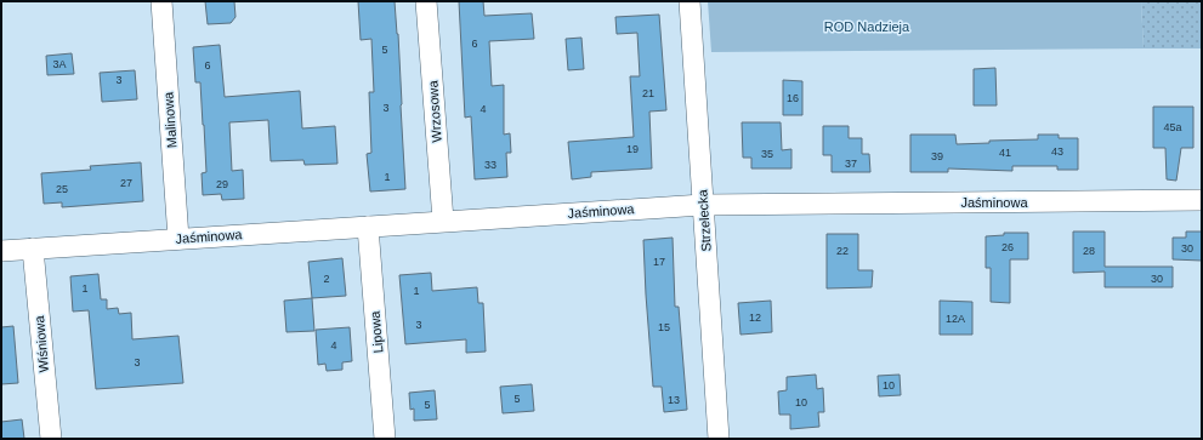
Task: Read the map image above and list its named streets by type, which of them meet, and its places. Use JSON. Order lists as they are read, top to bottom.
{
  "streets": {
    "street": [
      "Wrzosowa",
      "Malinowa",
      "Jaśminowa",
      "Strzelecka",
      "Lipowa",
      "Wiśniowa"
    ]
  },
  "crossings": [
    ["Wrzosowa", "Jaśminowa"],
    ["Malinowa", "Jaśminowa"],
    ["Jaśminowa", "Strzelecka"],
    ["Jaśminowa", "Lipowa"],
    ["Jaśminowa", "Wiśniowa"]
  ],
  "parks": ["ROD Nadzieja"],
  "house_numbers": [
    "6",
    "5",
    "3A",
    "6",
    "3",
    "21",
    "16",
    "3",
    "4",
    "45a",
    "19",
    "43",
    "41",
    "35",
    "39",
    "37",
    "33",
    "1",
    "27",
    "29",
    "25",
    "26",
    "30",
    "22",
    "28",
    "17",
    "2",
    "30",
    "1",
    "1",
    "12",
    "12A",
    "3",
    "15",
    "4",
    "3",
    "10",
    "5",
    "13",
    "10",
    "5"
  ]
}
